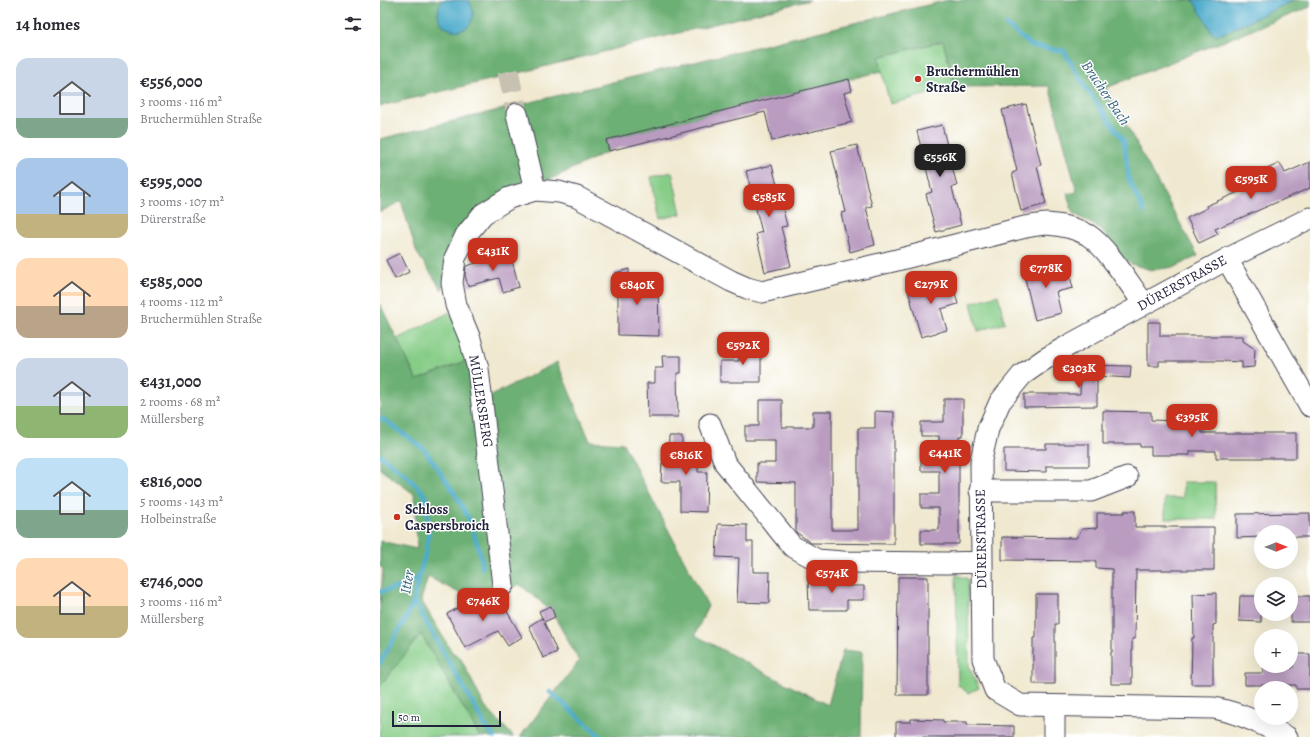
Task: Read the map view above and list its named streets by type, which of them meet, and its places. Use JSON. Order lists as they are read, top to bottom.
{
  "streets": {
    "street": ["DÜRERSTRASSE", "MÜLLERSBERG"]
  },
  "water": ["Brucher Bach", "Itter"],
  "places": ["Bruchermühlen Straße", "Schloss Caspersbroich"],
  "scale_bar": "50 m",
  "north": "right",
  "page": {
    "heading": "14 homes",
    "list": [
      {
        "name": "€556,000",
        "note": "3 rooms · 116 m² · Bruchermühlen Straße"
      },
      {
        "name": "€595,000",
        "note": "3 rooms · 107 m² · Dürerstraße"
      },
      {
        "name": "€585,000",
        "note": "4 rooms · 112 m² · Bruchermühlen Straße"
      },
      {
        "name": "€431,000",
        "note": "2 rooms · 68 m² · Müllersberg"
      },
      {
        "name": "€816,000",
        "note": "5 rooms · 143 m² · Holbeinstraße"
      },
      {
        "name": "€746,000",
        "note": "3 rooms · 116 m² · Müllersberg"
      }
    ],
    "price": [
      "€556K",
      "€595K",
      "€585K",
      "€431K",
      "€778K",
      "€279K",
      "€840K",
      "€592K",
      "€303K",
      "€395K",
      "€441K",
      "€816K",
      "€574K",
      "€746K"
    ],
    "map_buttons": ["+", "−"],
    "scale": "50 m"
  }
}
